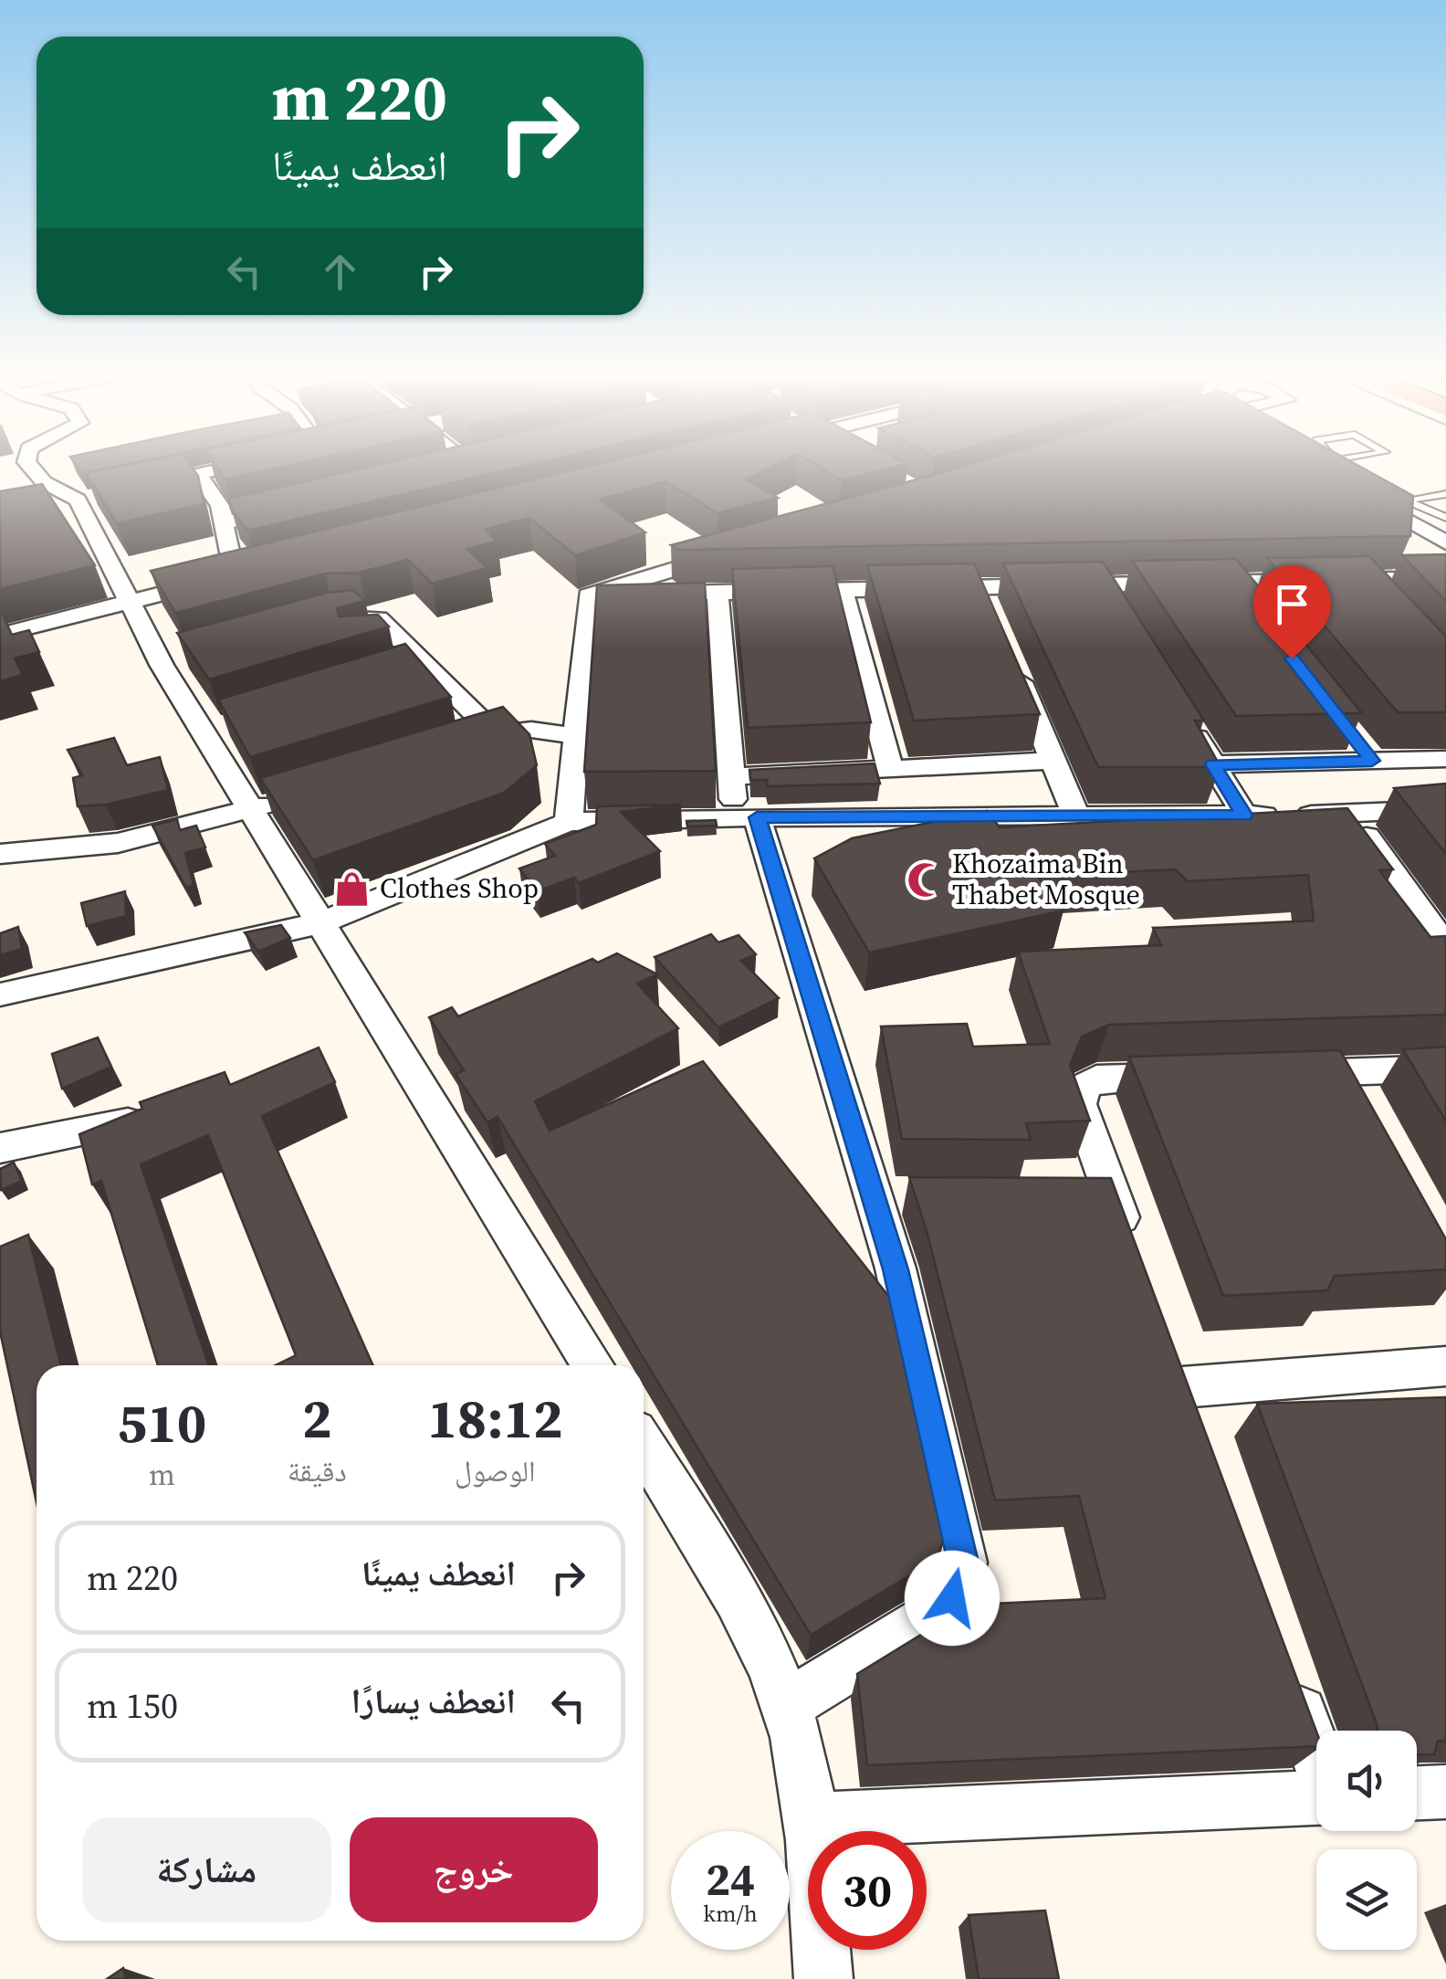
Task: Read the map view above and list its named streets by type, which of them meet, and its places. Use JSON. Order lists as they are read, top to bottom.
{
  "places": {
    "mosque": ["Khozaima Bin Thabet Mosque"],
    "shop": ["Clothes Shop"]
  },
  "page": {
    "turn": ["220 m", "انعطف يمينًا"],
    "eta": [
      "18:12",
      "الوصول",
      "2",
      "دقيقة",
      "510",
      "m"
    ],
    "list": [
      {
        "name": "انعطف يمينًا",
        "value": "220 m"
      },
      {
        "name": "انعطف يسارًا",
        "value": "150 m"
      }
    ],
    "buttons": ["خروج", "مشاركة"],
    "speed": "24 km/h",
    "limit": "30"
  }
}
